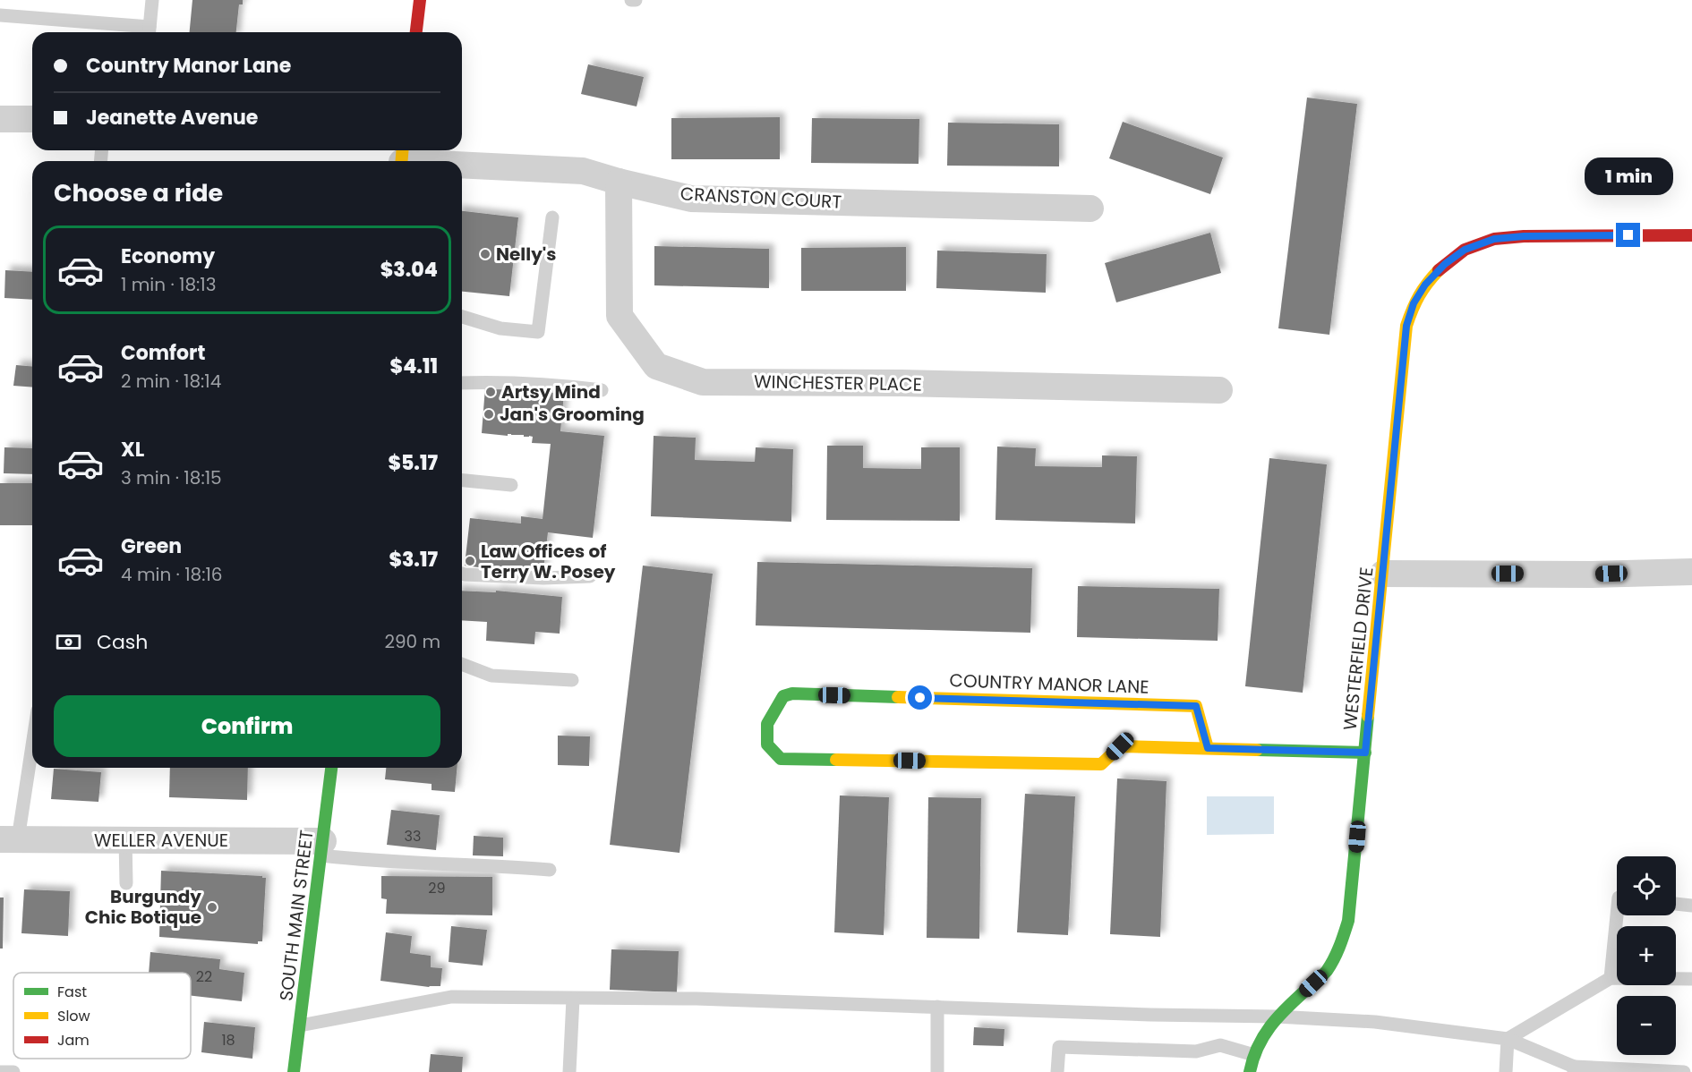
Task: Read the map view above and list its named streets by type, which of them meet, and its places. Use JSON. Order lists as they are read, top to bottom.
{
  "streets": {
    "street": [
      "CRANSTON COURT",
      "WINCHESTER PLACE",
      "WESTERFIELD DRIVE",
      "COUNTRY MANOR LANE",
      "WELLER AVENUE",
      "SOUTH MAIN STREET"
    ]
  },
  "crossings": [
    ["CRANSTON COURT", "WINCHESTER PLACE"],
    ["WESTERFIELD DRIVE", "COUNTRY MANOR LANE"],
    ["WELLER AVENUE", "SOUTH MAIN STREET"]
  ],
  "places": [
    "Nelly's",
    "Artsy Mind",
    "Jan's Grooming",
    "Law Offices of Terry W. Posey",
    "Burgundy Chic Botique"
  ],
  "house_numbers": [
    "33",
    "29",
    "22",
    "18"
  ],
  "legend": ["Fast", "Slow", "Jam"],
  "page": {
    "banner": ["Country Manor Lane", "Jeanette Avenue"],
    "bubble": "1 min",
    "heading": "Choose a ride",
    "list": [
      {
        "name": "Economy",
        "note": "1 min · 18:13",
        "value": "$3.04"
      },
      {
        "name": "Comfort",
        "note": "2 min · 18:14",
        "value": "$4.11"
      },
      {
        "name": "XL",
        "note": "3 min · 18:15",
        "value": "$5.17"
      },
      {
        "name": "Green",
        "note": "4 min · 18:16",
        "value": "$3.17"
      }
    ],
    "pay": ["Cash", "290 m"],
    "buttons": "Confirm",
    "map_buttons": ["+", "−"]
  }
}
